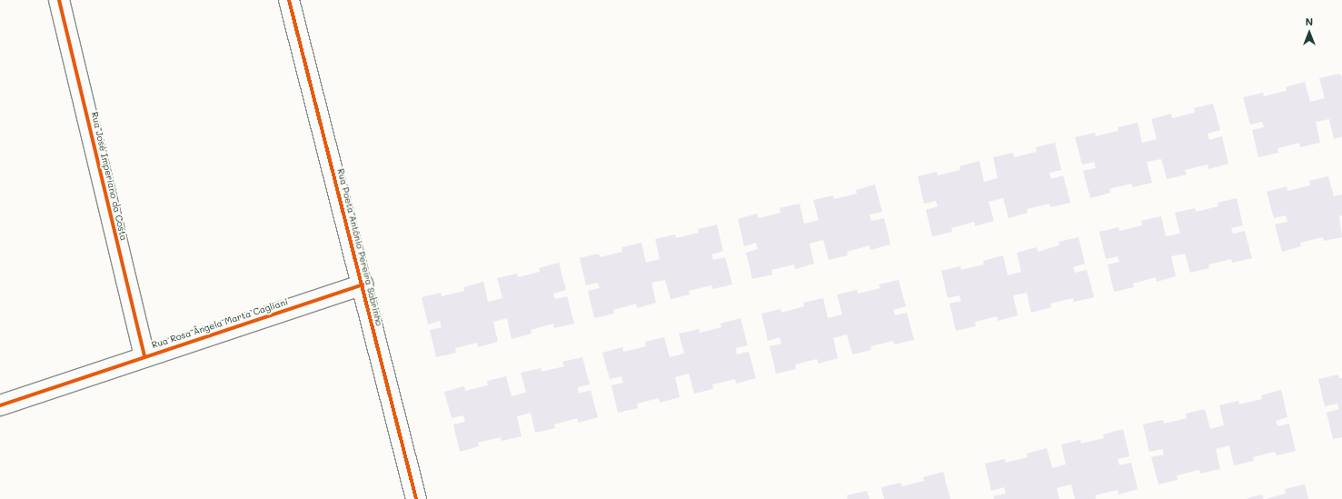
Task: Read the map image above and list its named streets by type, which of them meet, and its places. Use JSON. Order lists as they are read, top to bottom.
{
  "streets": {
    "street": ["Rua José Imperiano da Costa", "Rua Poeta Antônio Pereira Sobrinho", "Rua Rosa Ângela Marta Cagliani"]
  },
  "crossings": [
    ["Rua José Imperiano da Costa", "Rua Rosa Ângela Marta Cagliani"],
    ["Rua Poeta Antônio Pereira Sobrinho", "Rua Rosa Ângela Marta Cagliani"]
  ],
  "north": "top"
}
